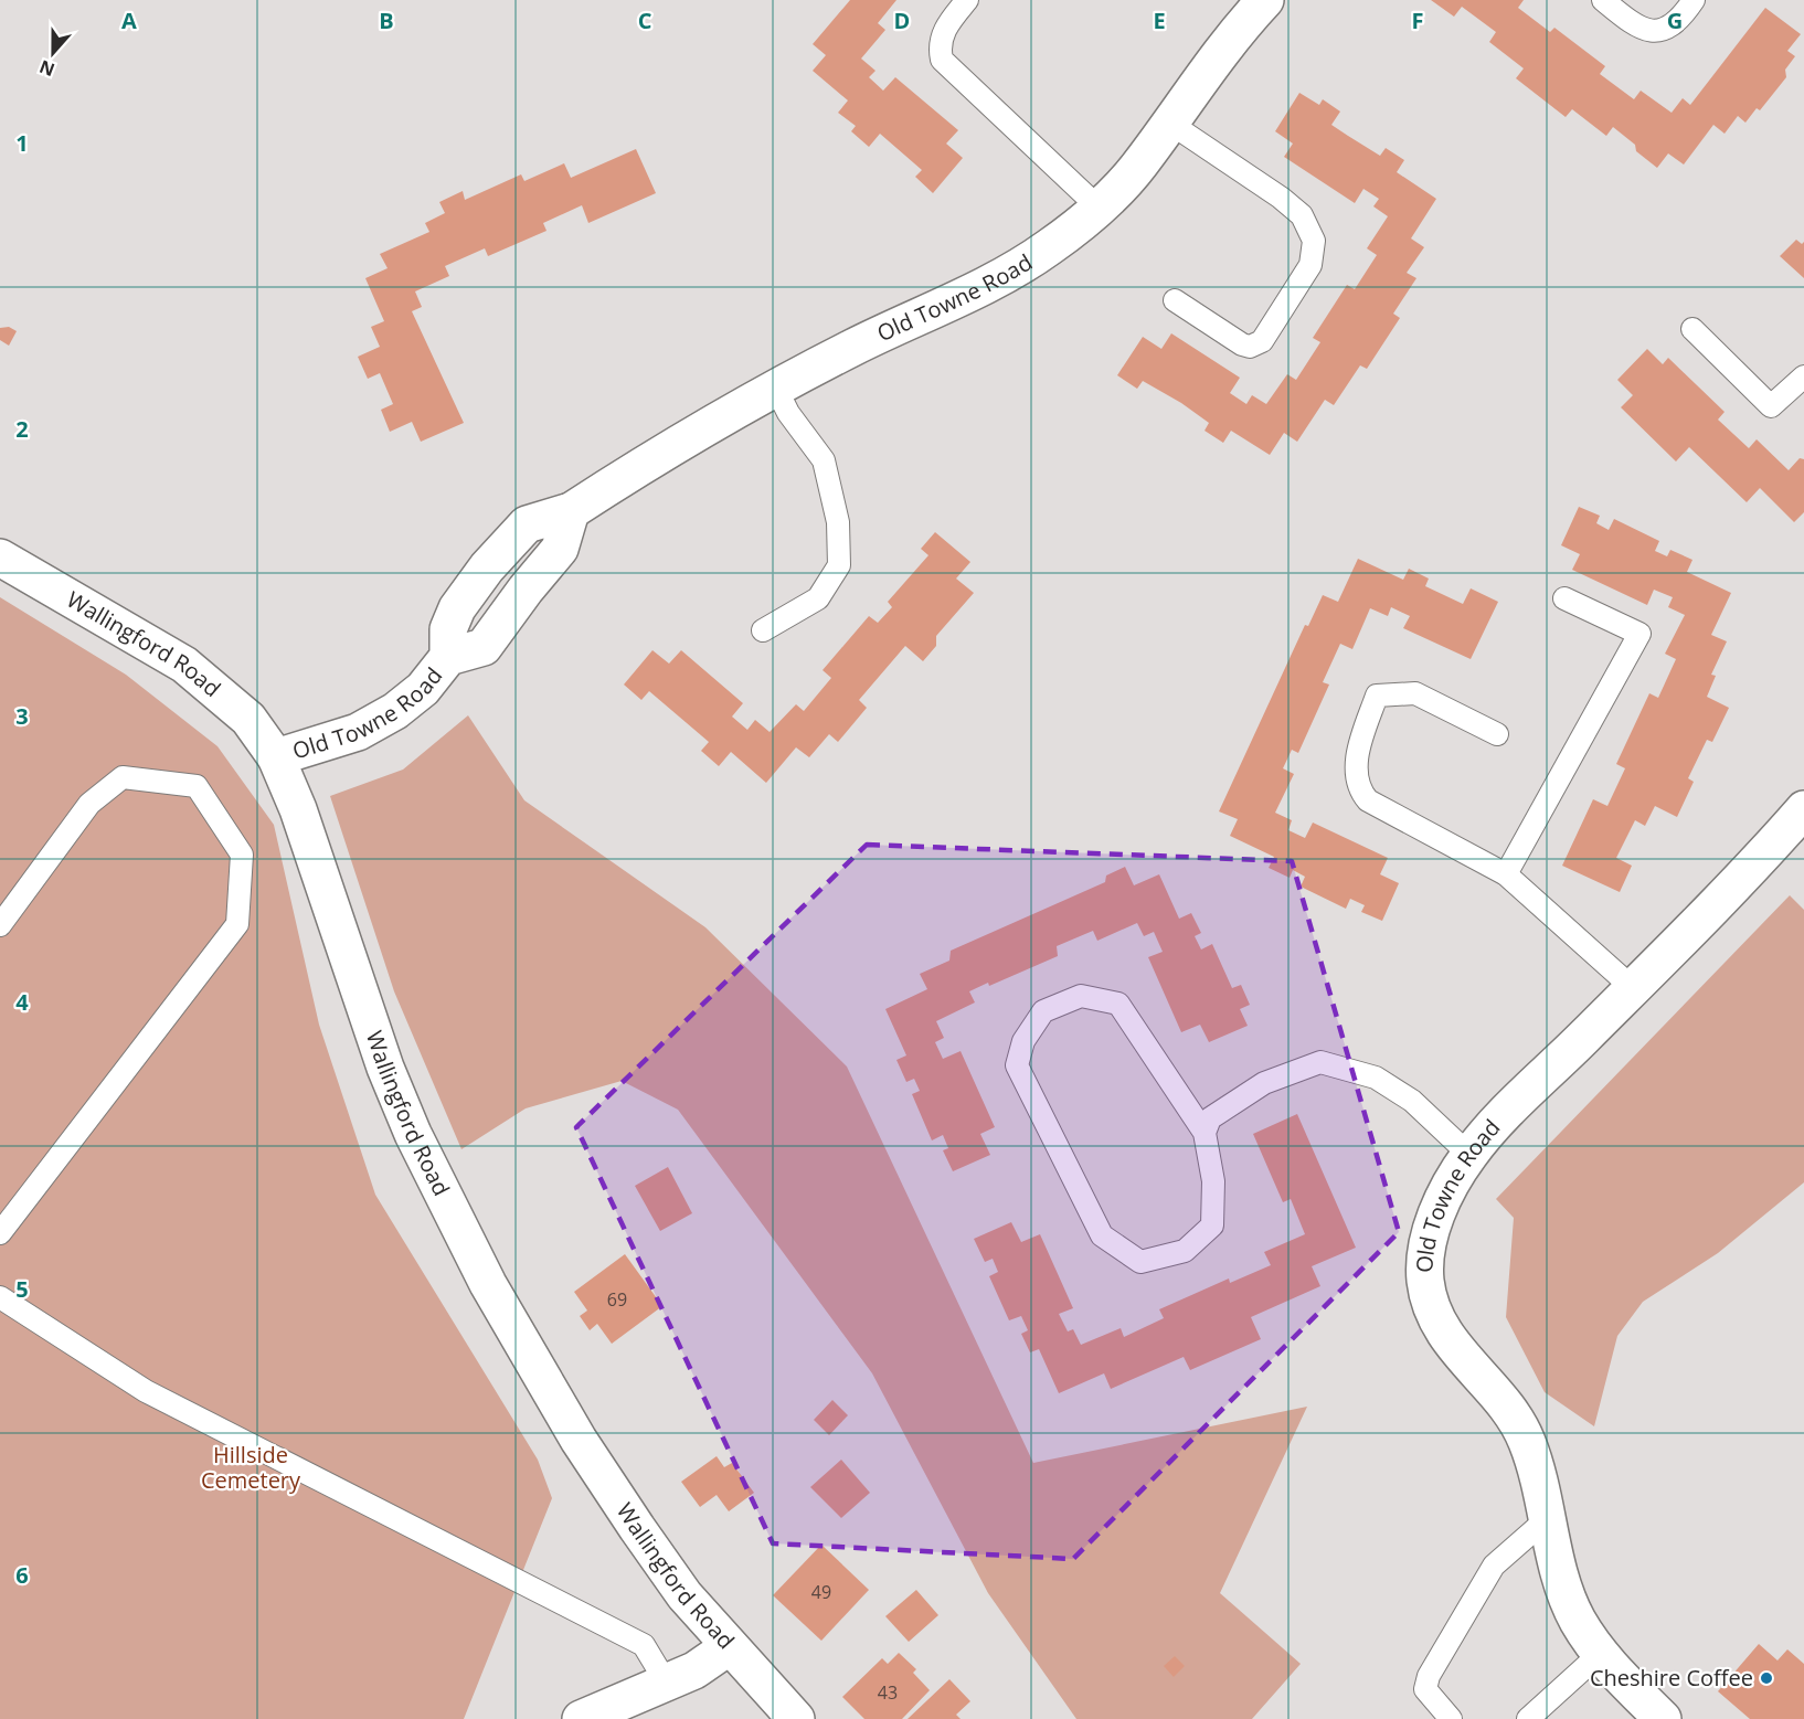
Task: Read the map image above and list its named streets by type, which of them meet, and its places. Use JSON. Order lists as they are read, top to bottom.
{
  "streets": {
    "street": ["Old Towne Road", "Wallingford Road"]
  },
  "crossings": [
    ["Old Towne Road", "Wallingford Road"]
  ],
  "parks": ["Hillside Cemetery"],
  "places": ["Cheshire Coffee"],
  "house_numbers": ["69", "49", "43"],
  "north": "bottom",
  "grid": {
    "columns": [
      "A",
      "B",
      "C",
      "D",
      "E",
      "F",
      "G"
    ],
    "rows": [
      "1",
      "2",
      "3",
      "4",
      "5",
      "6"
    ]
  }
}
